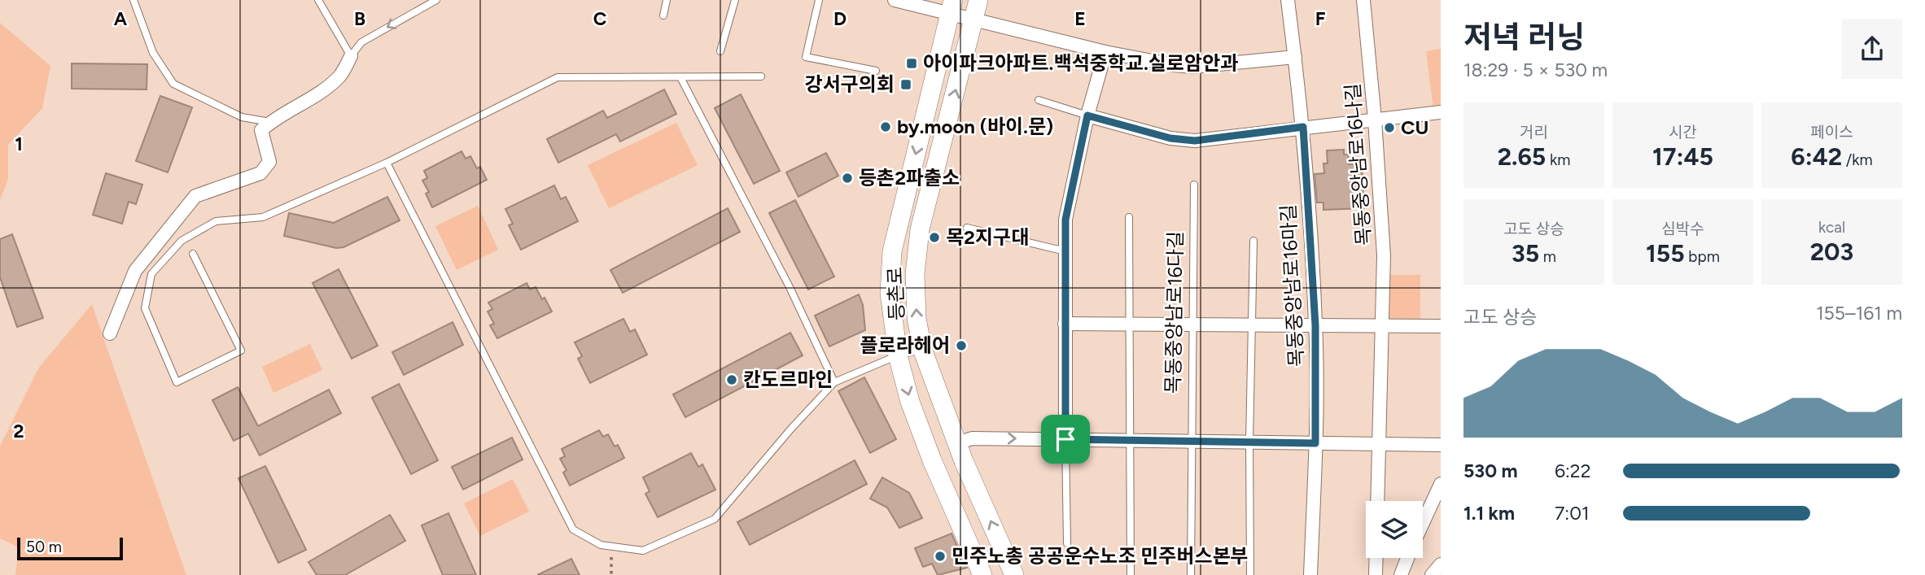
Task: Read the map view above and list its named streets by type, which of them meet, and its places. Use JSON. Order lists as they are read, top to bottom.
{
  "streets": {
    "main road": ["등촌로"],
    "street": ["목동중앙남로16나길", "목동중앙남로16마길"],
    "lane": ["목동중앙남로16다길"]
  },
  "places": {
    "transit": ["아이파크아파트.백석중학교.실로암안과", "강서구의회"],
    "other": [
      "by.moon (바이.문)",
      "CU",
      "등촌2파출소",
      "목2지구대",
      "플로라헤어",
      "칸도르마인",
      "민주노총 공공운수노조 민주버스본부"
    ]
  },
  "scale_bar": "50 m",
  "page": {
    "heading": ["저녁 러닝", "18:29 · 5 × 530 m"],
    "stats": [
      ["거리", "2.65 km"],
      ["시간", "17:45"],
      ["페이스", "6:42 /km"],
      ["고도 상승", "35 m"],
      ["심박수", "155 bpm"],
      ["kcal", "203"]
    ],
    "chart": ["고도 상승", "155–161 m"],
    "list": [
      {
        "name": "530 m",
        "note": "6:22"
      },
      {
        "name": "1.1 km",
        "note": "7:01"
      }
    ],
    "scale": "50 m"
  },
  "grid": {
    "columns": [
      "A",
      "B",
      "C",
      "D",
      "E",
      "F"
    ],
    "rows": ["1", "2"]
  }
}
